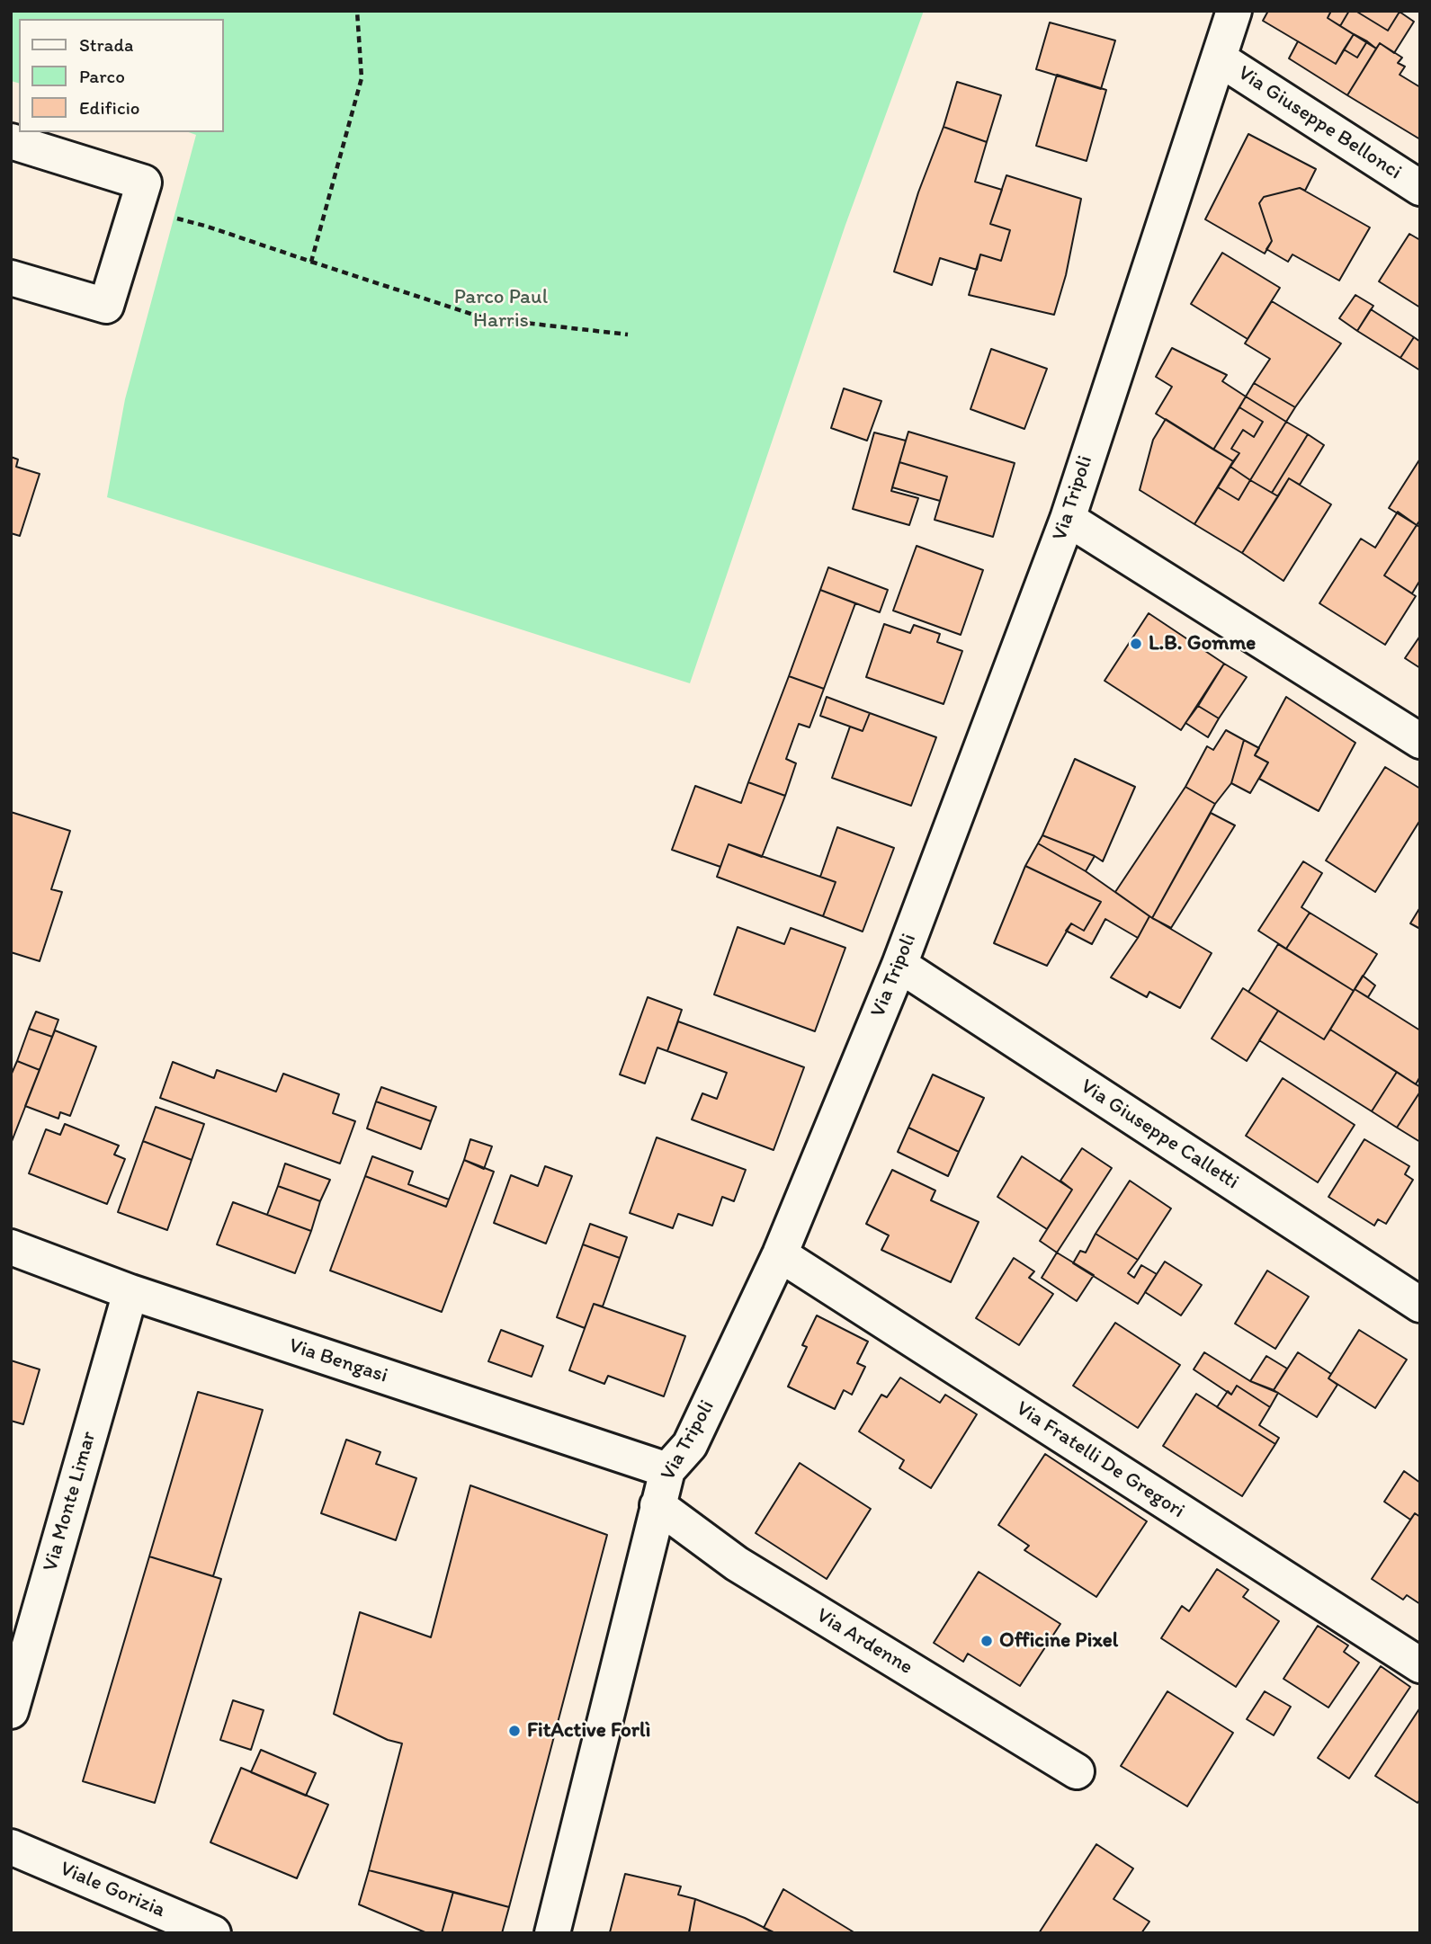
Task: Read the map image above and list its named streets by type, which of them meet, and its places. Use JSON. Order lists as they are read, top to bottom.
{
  "streets": {
    "street": [
      "Via Giuseppe Bellonci",
      "Via Tripoli",
      "Via Giuseppe Calletti",
      "Via Bengasi",
      "Via Fratelli De Gregori",
      "Via Monte Limar",
      "Via Ardenne",
      "Viale Gorizia"
    ]
  },
  "crossings": [
    ["Via Giuseppe Bellonci", "Via Tripoli"],
    ["Via Tripoli", "Via Giuseppe Calletti"],
    ["Via Tripoli", "Via Bengasi"],
    ["Via Tripoli", "Via Fratelli De Gregori"],
    ["Via Tripoli", "Via Ardenne"],
    ["Via Bengasi", "Via Monte Limar"]
  ],
  "parks": ["Parco Paul Harris"],
  "places": ["L.B. Gomme", "Officine Pixel", "FitActive Forlì"],
  "legend": ["Strada", "Parco", "Edificio"]
}
